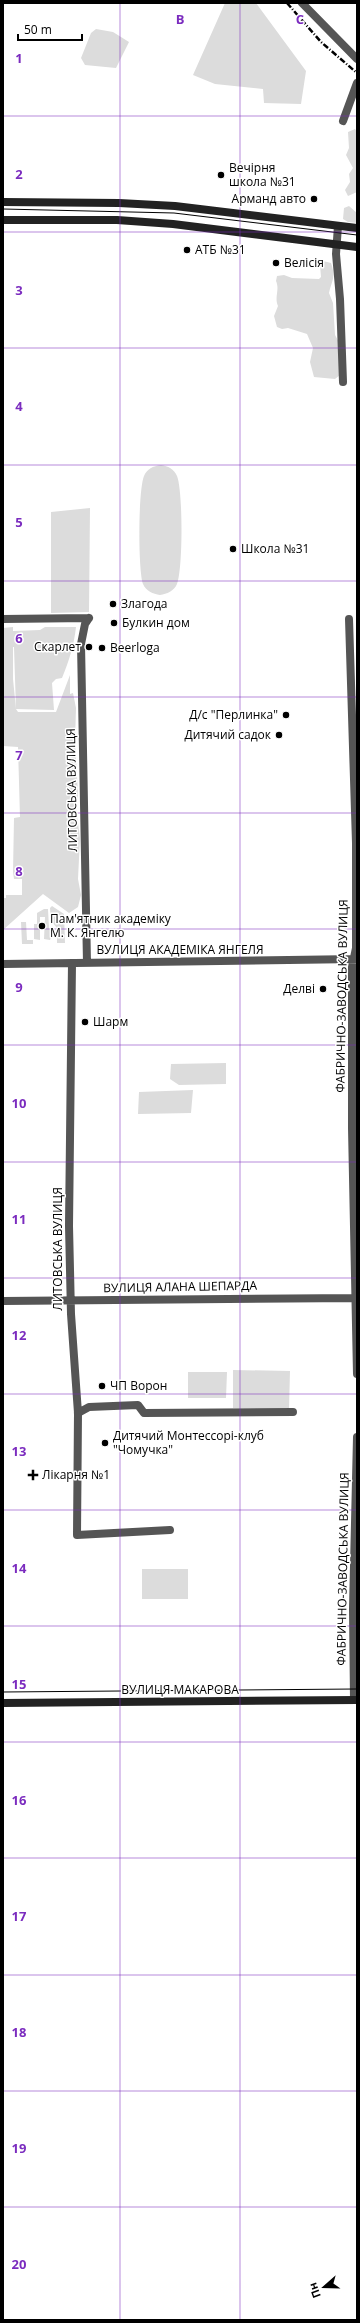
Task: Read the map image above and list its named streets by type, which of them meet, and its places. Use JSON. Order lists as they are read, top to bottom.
{
  "streets": {
    "main road": ["ВУЛИЦЯ МАКАРОВА"],
    "street": [
      "ЛИТОВСЬКА ВУЛИЦЯ",
      "ВУЛИЦЯ АКАДЕМІКА ЯНГЕЛЯ",
      "ФАБРИЧНО-ЗАВОДСЬКА ВУЛИЦЯ",
      "ВУЛИЦЯ АЛАНА ШЕПАРДА"
    ]
  },
  "crossings": [
    ["ЛИТОВСЬКА ВУЛИЦЯ", "ВУЛИЦЯ АКАДЕМІКА ЯНГЕЛЯ"],
    ["ЛИТОВСЬКА ВУЛИЦЯ", "ВУЛИЦЯ АЛАНА ШЕПАРДА"],
    ["ВУЛИЦЯ АКАДЕМІКА ЯНГЕЛЯ", "ФАБРИЧНО-ЗАВОДСЬКА ВУЛИЦЯ"],
    ["ФАБРИЧНО-ЗАВОДСЬКА ВУЛИЦЯ", "ВУЛИЦЯ АЛАНА ШЕПАРДА"],
    ["ФАБРИЧНО-ЗАВОДСЬКА ВУЛИЦЯ", "ВУЛИЦЯ МАКАРОВА"]
  ],
  "places": {
    "other": [
      "Вечірня школа №31",
      "Арманд авто",
      "АТБ №31",
      "Велісія",
      "Школа №31",
      "Злагода",
      "Булкин дом",
      "Скарлет",
      "Beerloga",
      "Д/с \"Перлинка\"",
      "Дитячий садок",
      "Пам'ятник академіку М. К. Янгелю",
      "Делві",
      "Шарм",
      "ЧП Ворон",
      "Дитячий Монтессорі-клуб \"Чомучка\""
    ],
    "health": ["Лікарня №1"]
  },
  "scale_bar": "50 m",
  "north": "left",
  "grid": {
    "columns": ["B", "C"],
    "rows": [
      "1",
      "2",
      "3",
      "4",
      "5",
      "6",
      "7",
      "8",
      "9",
      "10",
      "11",
      "12",
      "13",
      "14",
      "15",
      "16",
      "17",
      "18",
      "19",
      "20"
    ]
  }
}
